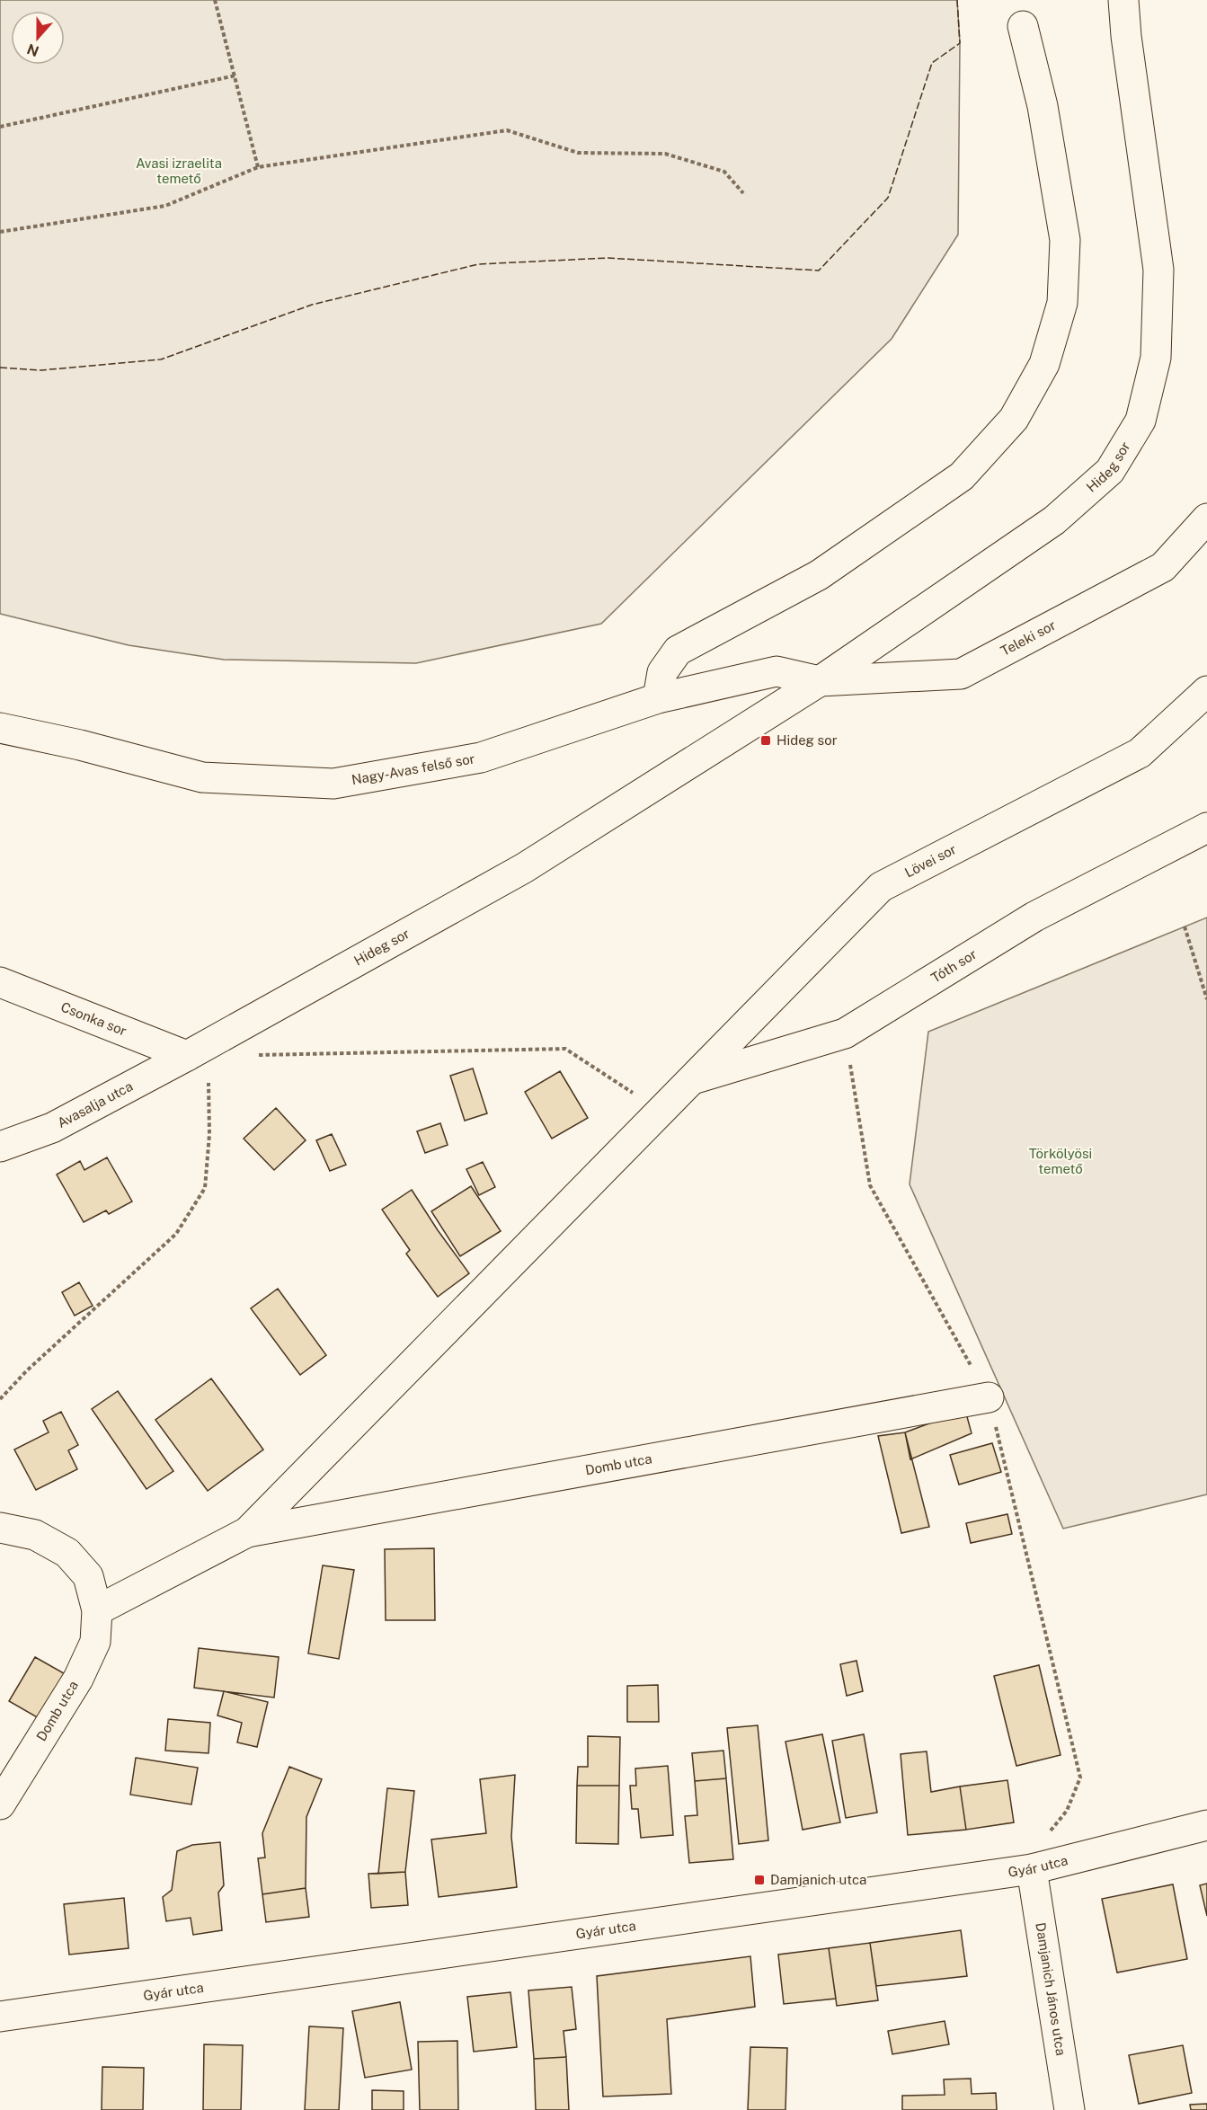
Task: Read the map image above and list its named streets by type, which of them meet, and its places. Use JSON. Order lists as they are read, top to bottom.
{
  "streets": {
    "street": [
      "Hideg sor",
      "Teleki sor",
      "Nagy-Avas felső sor",
      "Lövei sor",
      "Tóth sor",
      "Csonka sor",
      "Avasalja utca",
      "Domb utca",
      "Gyár utca",
      "Damjanich János utca"
    ]
  },
  "crossings": [
    ["Hideg sor", "Teleki sor"],
    ["Hideg sor", "Nagy-Avas felső sor"],
    ["Hideg sor", "Csonka sor"],
    ["Hideg sor", "Avasalja utca"],
    ["Teleki sor", "Nagy-Avas felső sor"],
    ["Lövei sor", "Tóth sor"],
    ["Lövei sor", "Domb utca"],
    ["Tóth sor", "Domb utca"],
    ["Csonka sor", "Avasalja utca"],
    ["Gyár utca", "Damjanich János utca"]
  ],
  "parks": ["Avasi izraelita temető", "Törkölyösi temető"],
  "places": {
    "transit": ["Hideg sor", "Damjanich utca"]
  },
  "north": "bottom"
}
